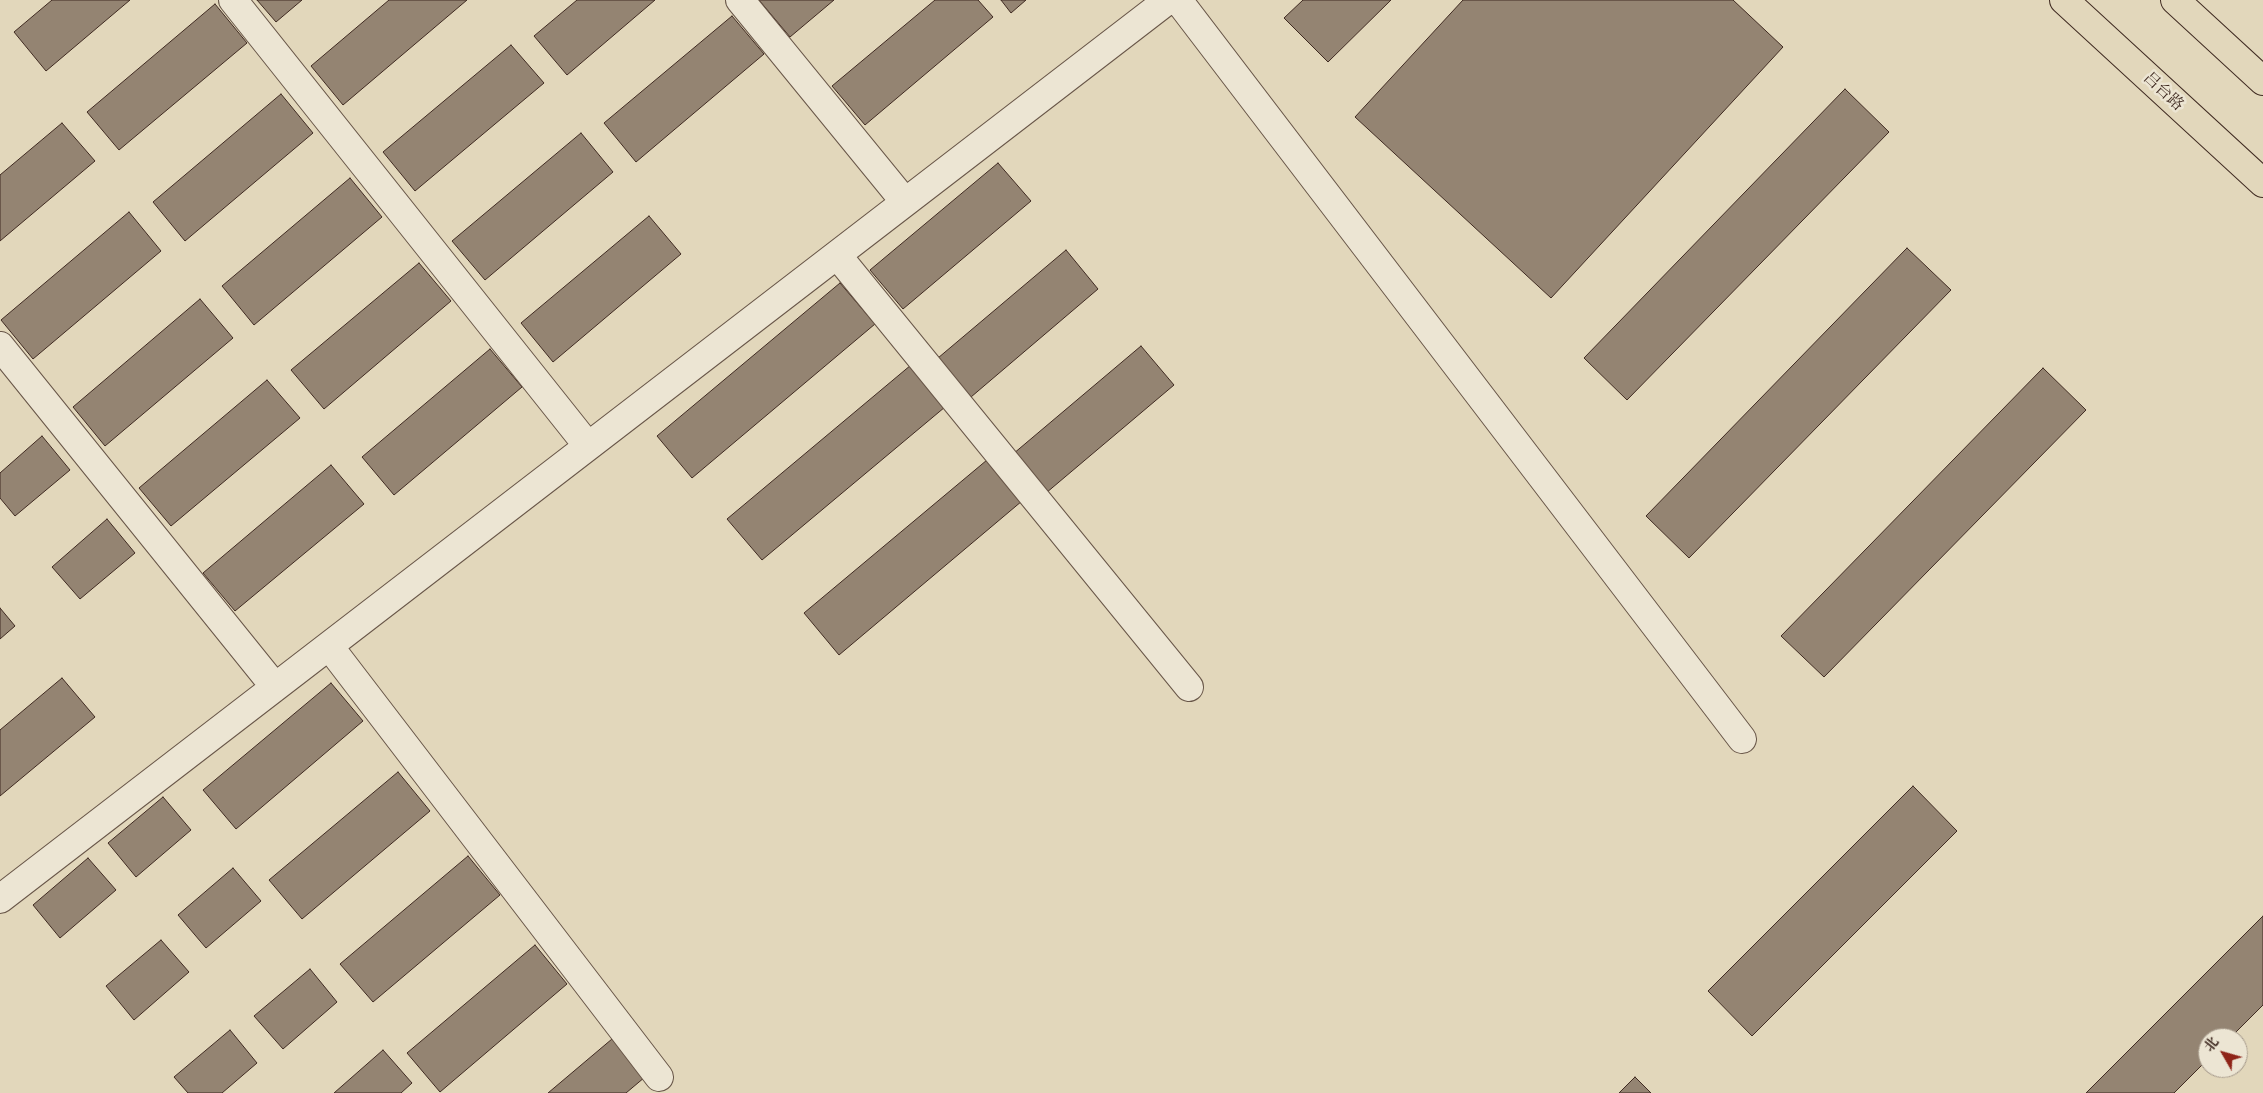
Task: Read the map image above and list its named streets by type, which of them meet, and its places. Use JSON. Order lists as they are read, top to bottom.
{
  "streets": {
    "main road": ["吕台路"]
  },
  "north": "top left"
}
